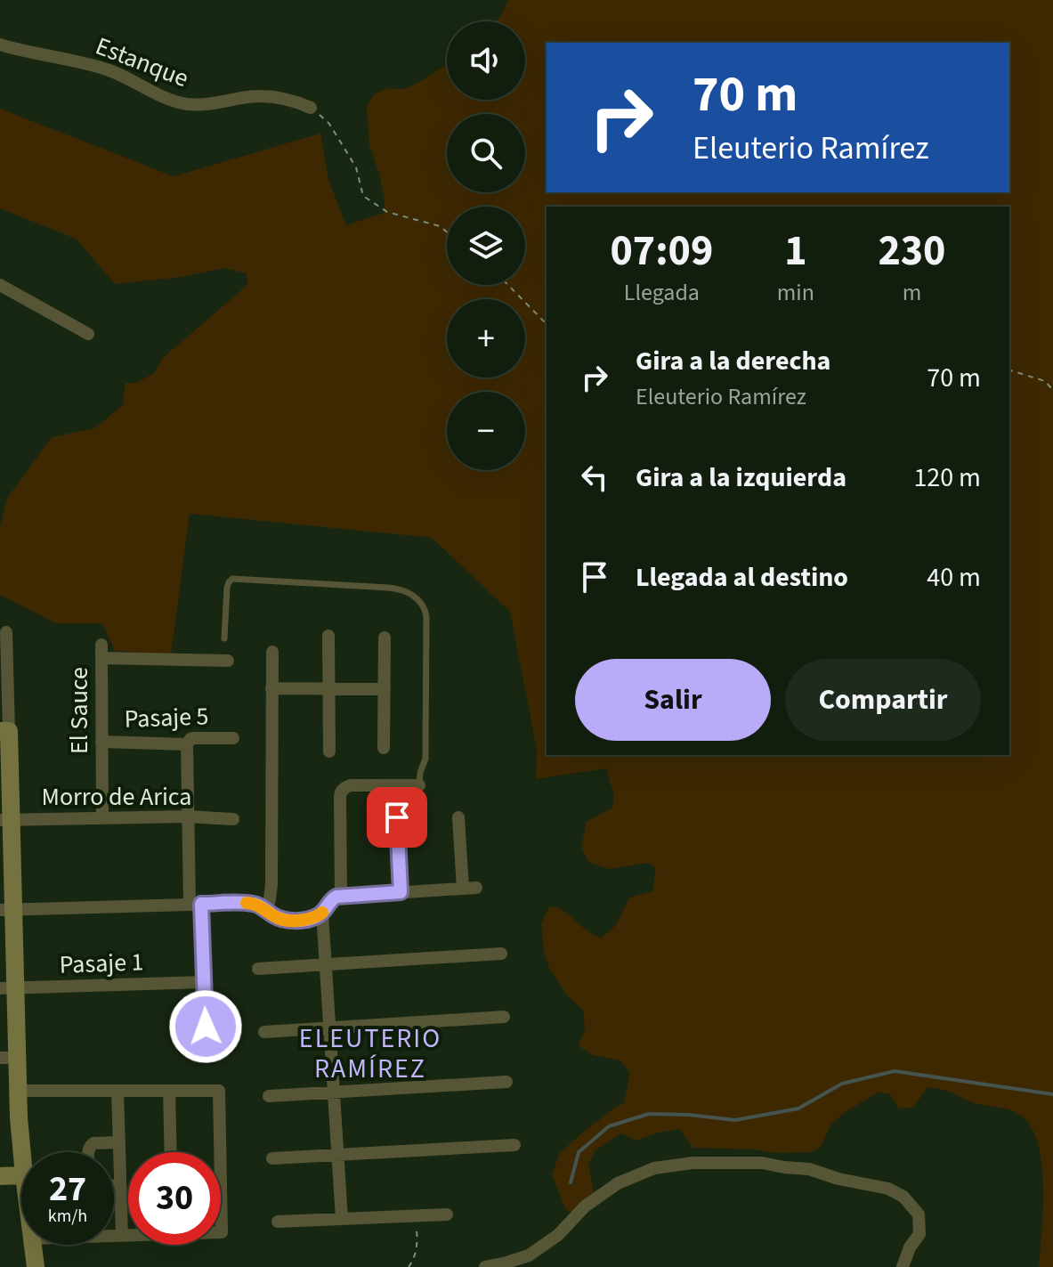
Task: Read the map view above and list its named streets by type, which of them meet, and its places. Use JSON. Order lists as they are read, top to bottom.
{
  "streets": {
    "street": [
      "Estanque",
      "El Sauce",
      "Pasaje 5",
      "Morro de Arica",
      "Pasaje 1"
    ]
  },
  "crossings": [
    ["El Sauce", "Pasaje 5"],
    ["El Sauce", "Morro de Arica"]
  ],
  "districts": ["ELEUTERIO RAMÍREZ"],
  "page": {
    "map_buttons": ["+", "−"],
    "turn": ["70 m", "Eleuterio Ramírez"],
    "eta": [
      "07:09",
      "Llegada",
      "1",
      "min",
      "230",
      "m"
    ],
    "list": [
      {
        "name": "Gira a la derecha",
        "note": "Eleuterio Ramírez",
        "value": "70 m"
      },
      {
        "name": "Gira a la izquierda",
        "value": "120 m"
      },
      {
        "name": "Llegada al destino",
        "value": "40 m"
      }
    ],
    "buttons": ["Salir", "Compartir"],
    "speed": "27 km/h",
    "limit": "30"
  }
}
